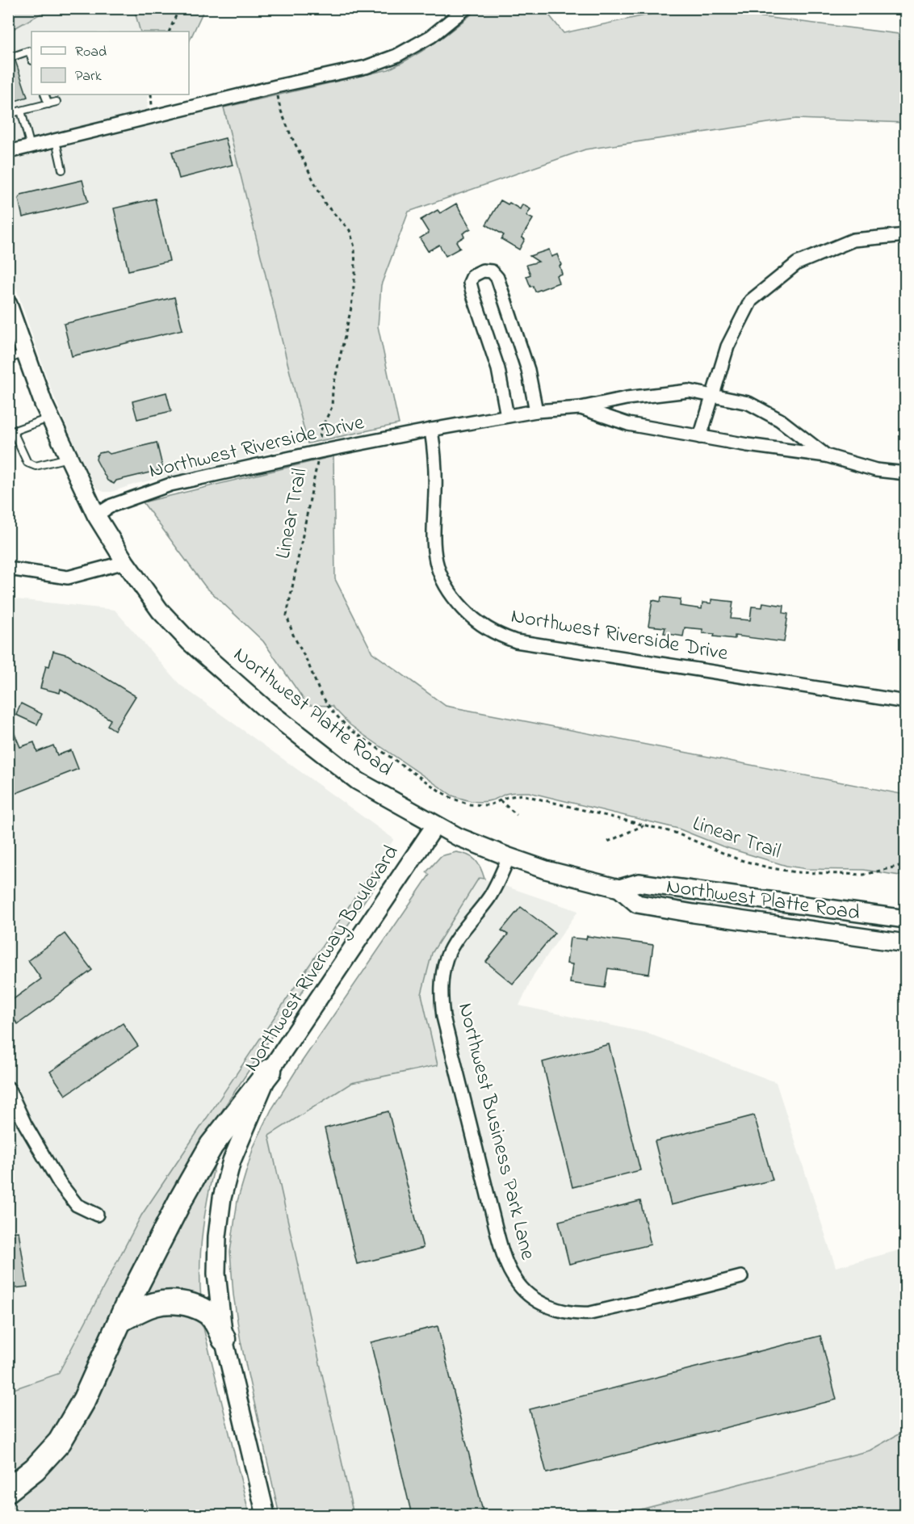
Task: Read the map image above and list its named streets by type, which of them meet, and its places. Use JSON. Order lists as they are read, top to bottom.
{
  "streets": {
    "main road": ["Northwest Platte Road", "Northwest Riverway Boulevard"],
    "street": ["Northwest Riverside Drive", "Northwest Business Park Lane"],
    "path": ["Linear Trail"]
  },
  "crossings": [
    ["Northwest Riverside Drive", "Linear Trail"],
    ["Northwest Riverside Drive", "Northwest Platte Road"],
    ["Northwest Platte Road", "Northwest Riverway Boulevard"],
    ["Northwest Platte Road", "Northwest Business Park Lane"]
  ],
  "legend": ["Road", "Park"]
}
